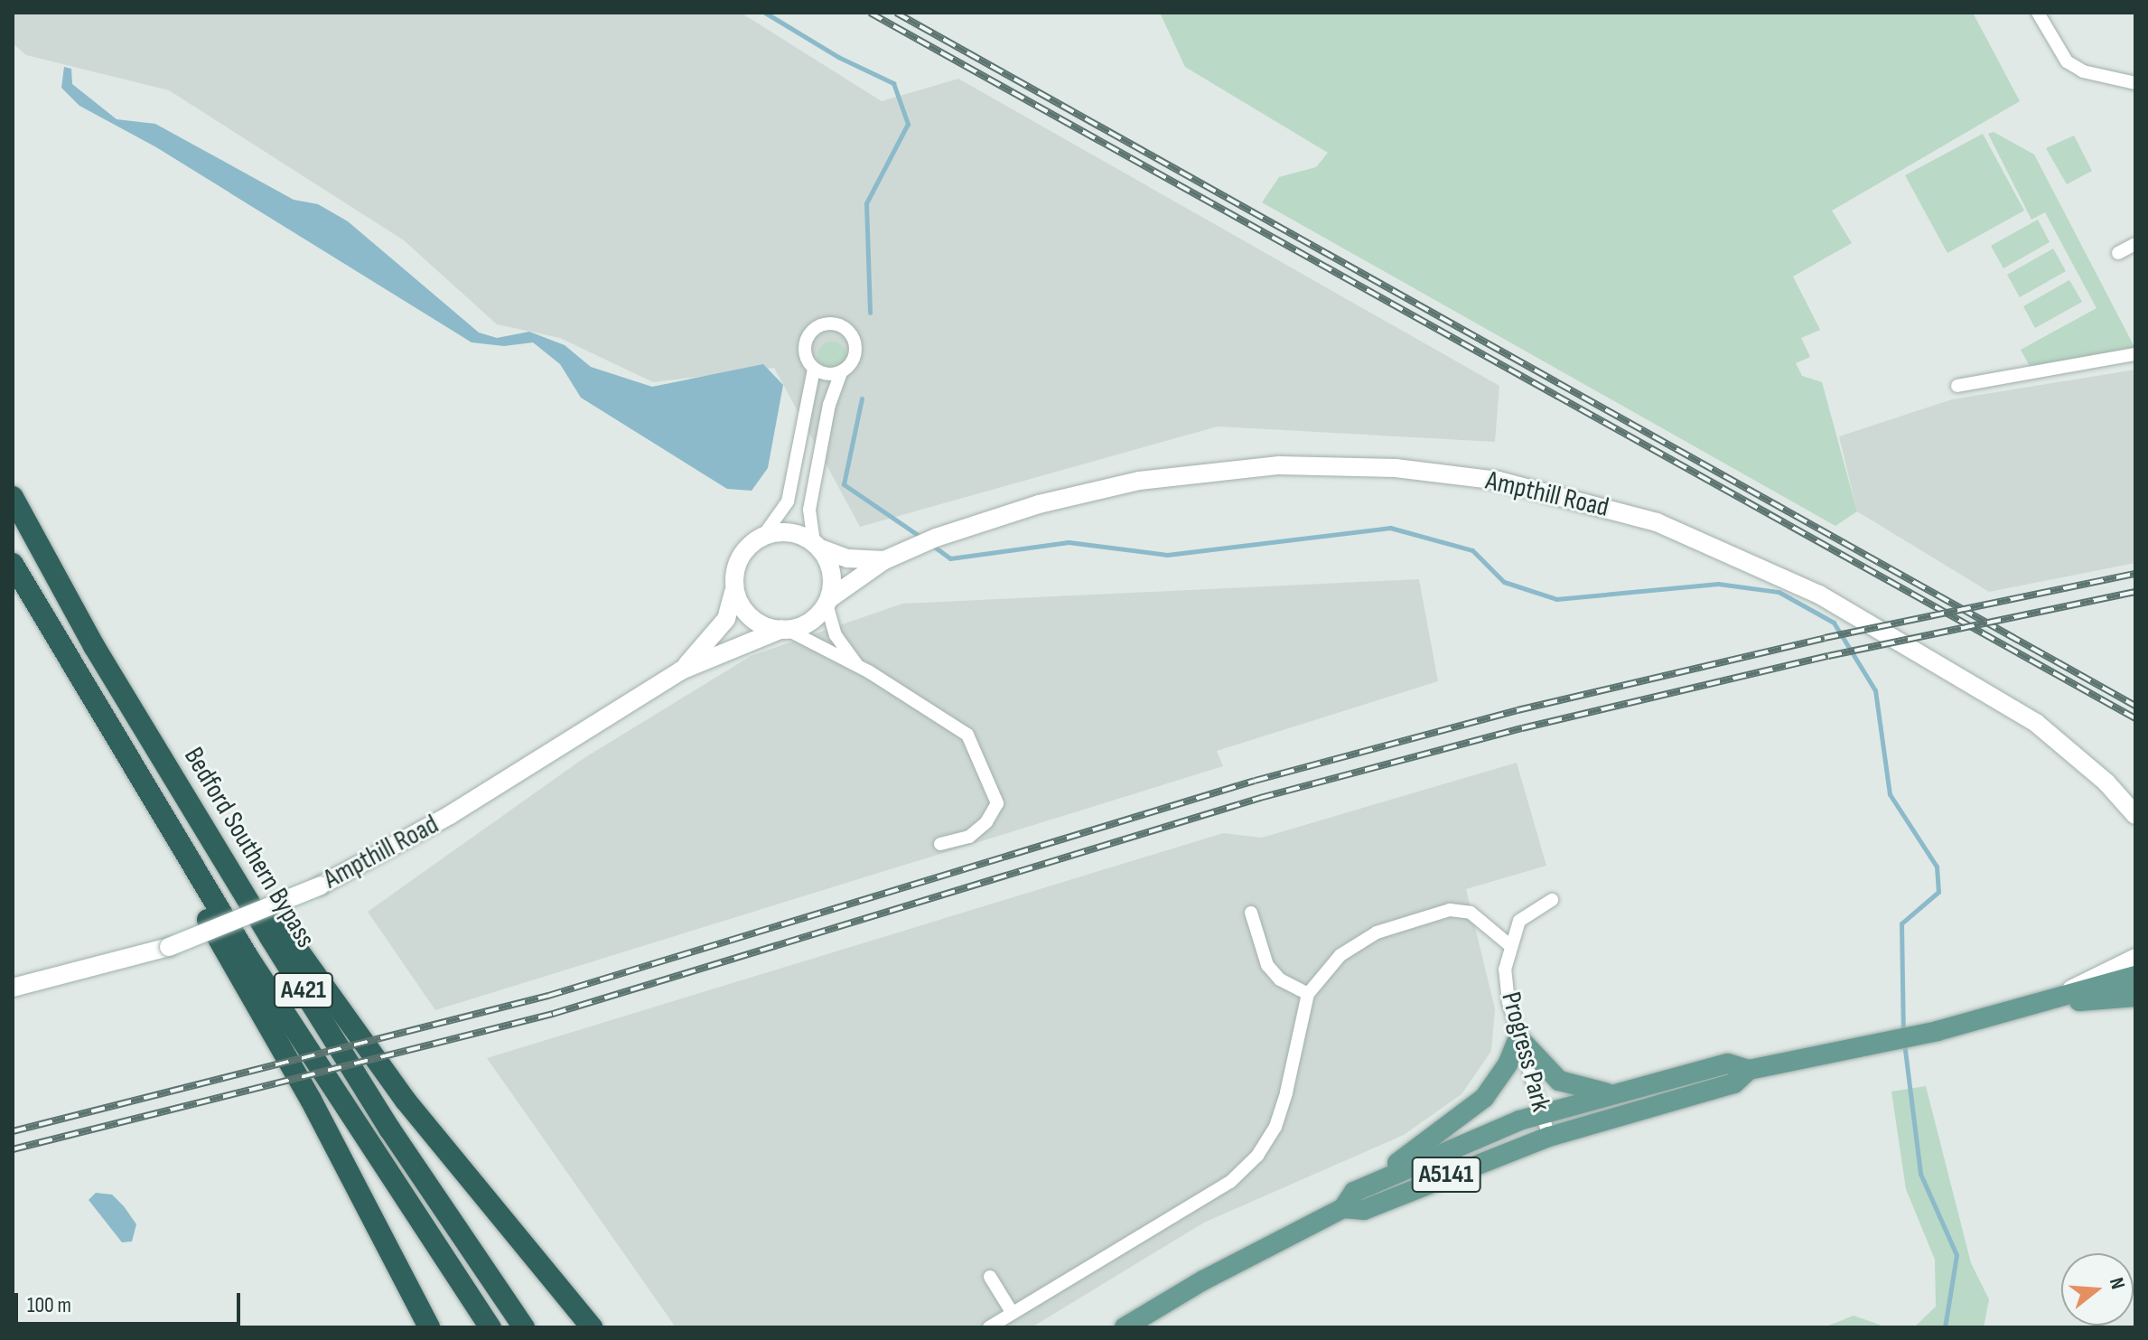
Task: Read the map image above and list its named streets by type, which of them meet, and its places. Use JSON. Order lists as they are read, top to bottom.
{
  "streets": {
    "highway": ["Bedford Southern Bypass", "A421"],
    "main road": ["Ampthill Road", "A5141"],
    "street": ["Progress Park"]
  },
  "crossings": [
    ["Progress Park", "A5141"]
  ],
  "scale_bar": "100 m",
  "north": "right"
}
